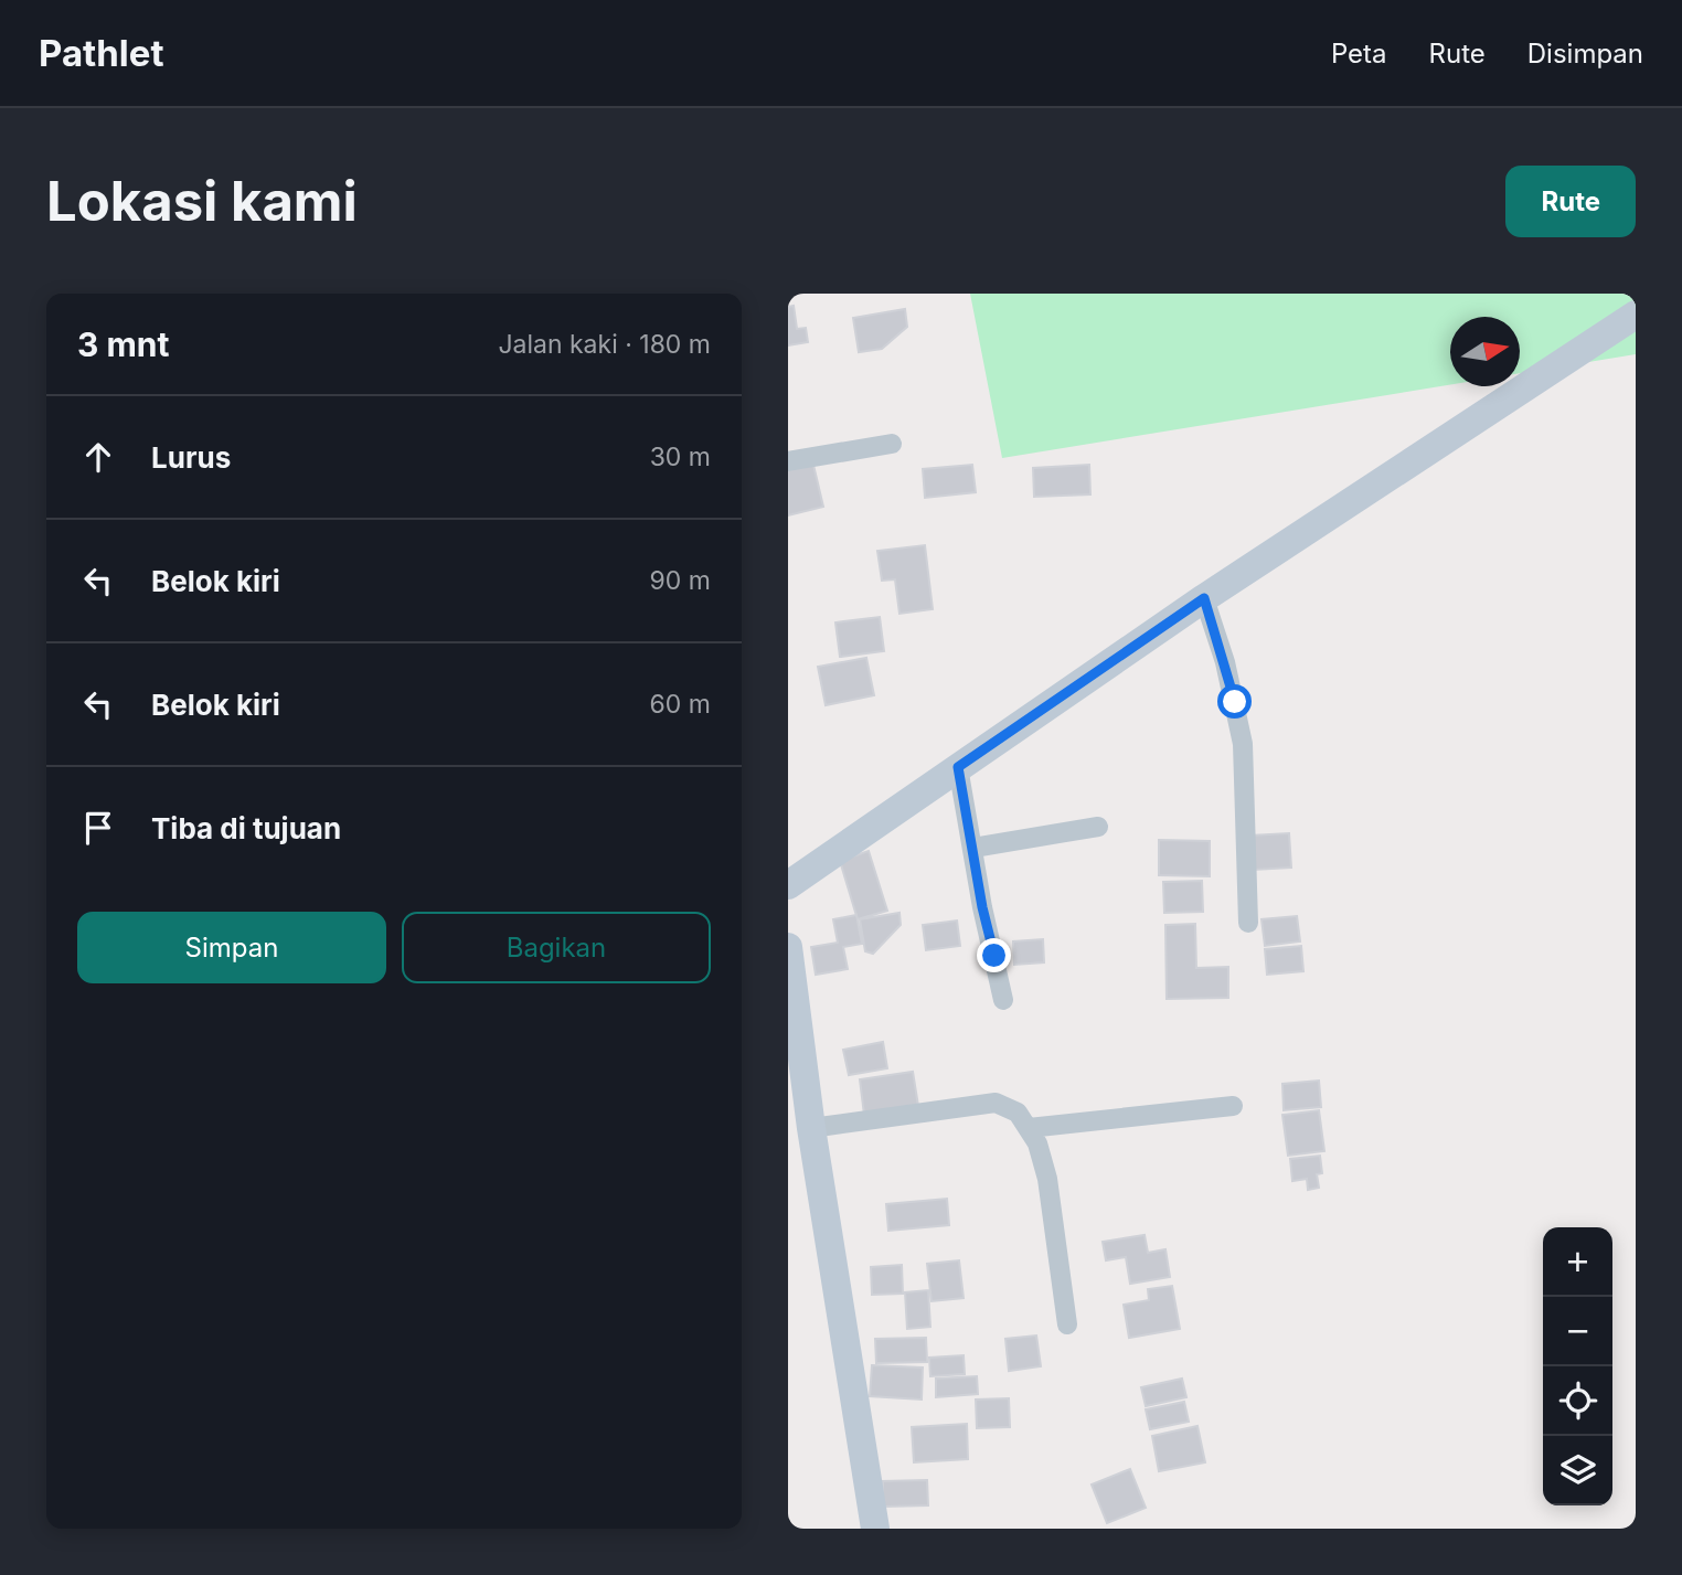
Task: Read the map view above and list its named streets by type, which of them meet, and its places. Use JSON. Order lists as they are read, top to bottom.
{
  "north": "right",
  "page": {
    "header": "Pathlet",
    "nav": ["Peta", "Rute", "Disimpan"],
    "buttons": [
      "Rute",
      ["Simpan", "Bagikan"]
    ],
    "title": "Lokasi kami",
    "heading": ["3 mnt", "Jalan kaki · 180 m"],
    "list": [
      ["Lurus", "30 m"],
      ["Belok kiri", "90 m"],
      ["Belok kiri", "60 m"],
      "Tiba di tujuan"
    ],
    "map_buttons": ["+", "−"]
  }
}
